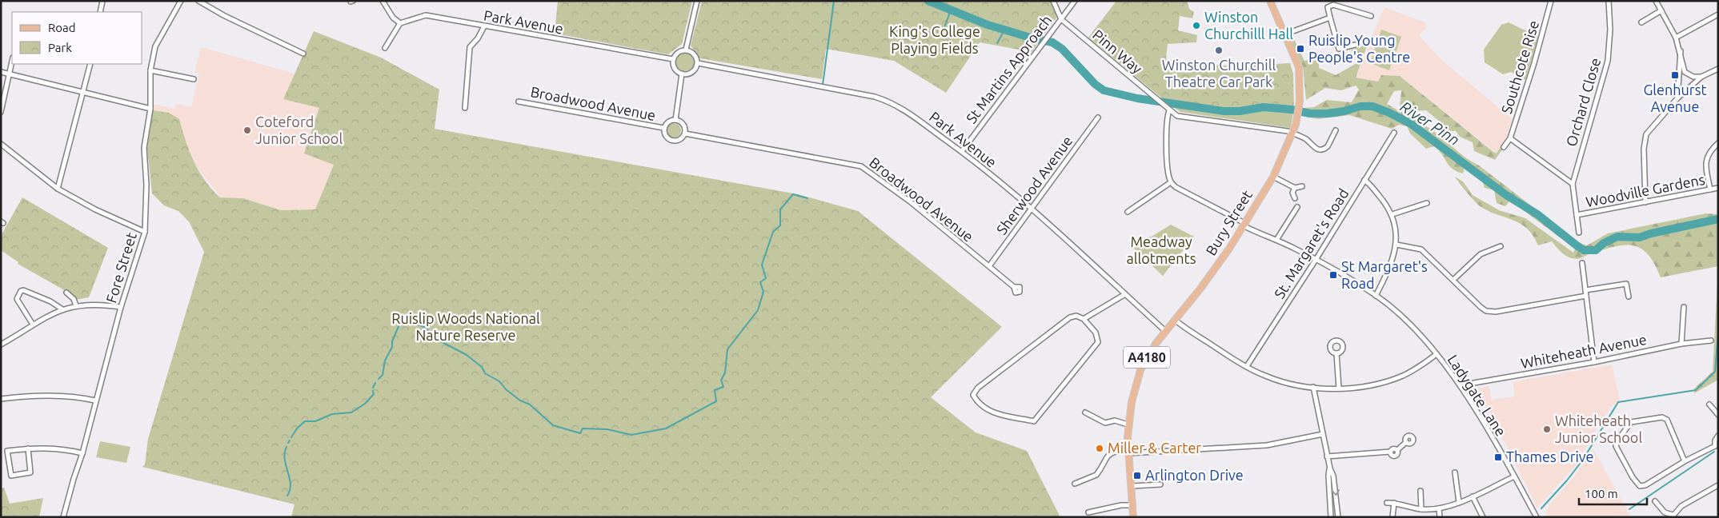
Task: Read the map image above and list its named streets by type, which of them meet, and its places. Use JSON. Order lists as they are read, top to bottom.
{
  "streets": {
    "main road": ["Bury Street", "A4180"],
    "street": [
      "Park Avenue",
      "Pinn Way",
      "Southcote Rise",
      "St Martins Approach",
      "Orchard Close",
      "Broadwood Avenue",
      "Sherwood Avenue",
      "Woodville Gardens",
      "St. Margaret's Road",
      "Fore Street",
      "Whiteheath Avenue",
      "Ladygate Lane"
    ]
  },
  "crossings": [
    ["Park Avenue", "St Martins Approach"],
    ["Park Avenue", "Sherwood Avenue"],
    ["Park Avenue", "Bury Street"],
    ["Pinn Way", "St Martins Approach"],
    ["Pinn Way", "Bury Street"],
    ["Broadwood Avenue", "Sherwood Avenue"],
    ["Bury Street", "Ladygate Lane"],
    ["St. Margaret's Road", "Ladygate Lane"],
    ["Whiteheath Avenue", "Ladygate Lane"]
  ],
  "water": ["River Pinn"],
  "parks": ["King's College Playing Fields", "Meadway allotments", "Ruislip Woods National Nature Reserve"],
  "places": {
    "other": [
      "Winston Churchilll Hall",
      "Winston Churchill Theatre Car Park",
      "Coteford Junior School",
      "Whiteheath Junior School",
      "Miller & Carter"
    ],
    "transit": [
      "Ruislip Young People's Centre",
      "Glenhurst Avenue",
      "St Margaret's Road",
      "Thames Drive",
      "Arlington Drive"
    ]
  },
  "legend": ["Road", "Park"],
  "scale_bar": "100 m"
}
